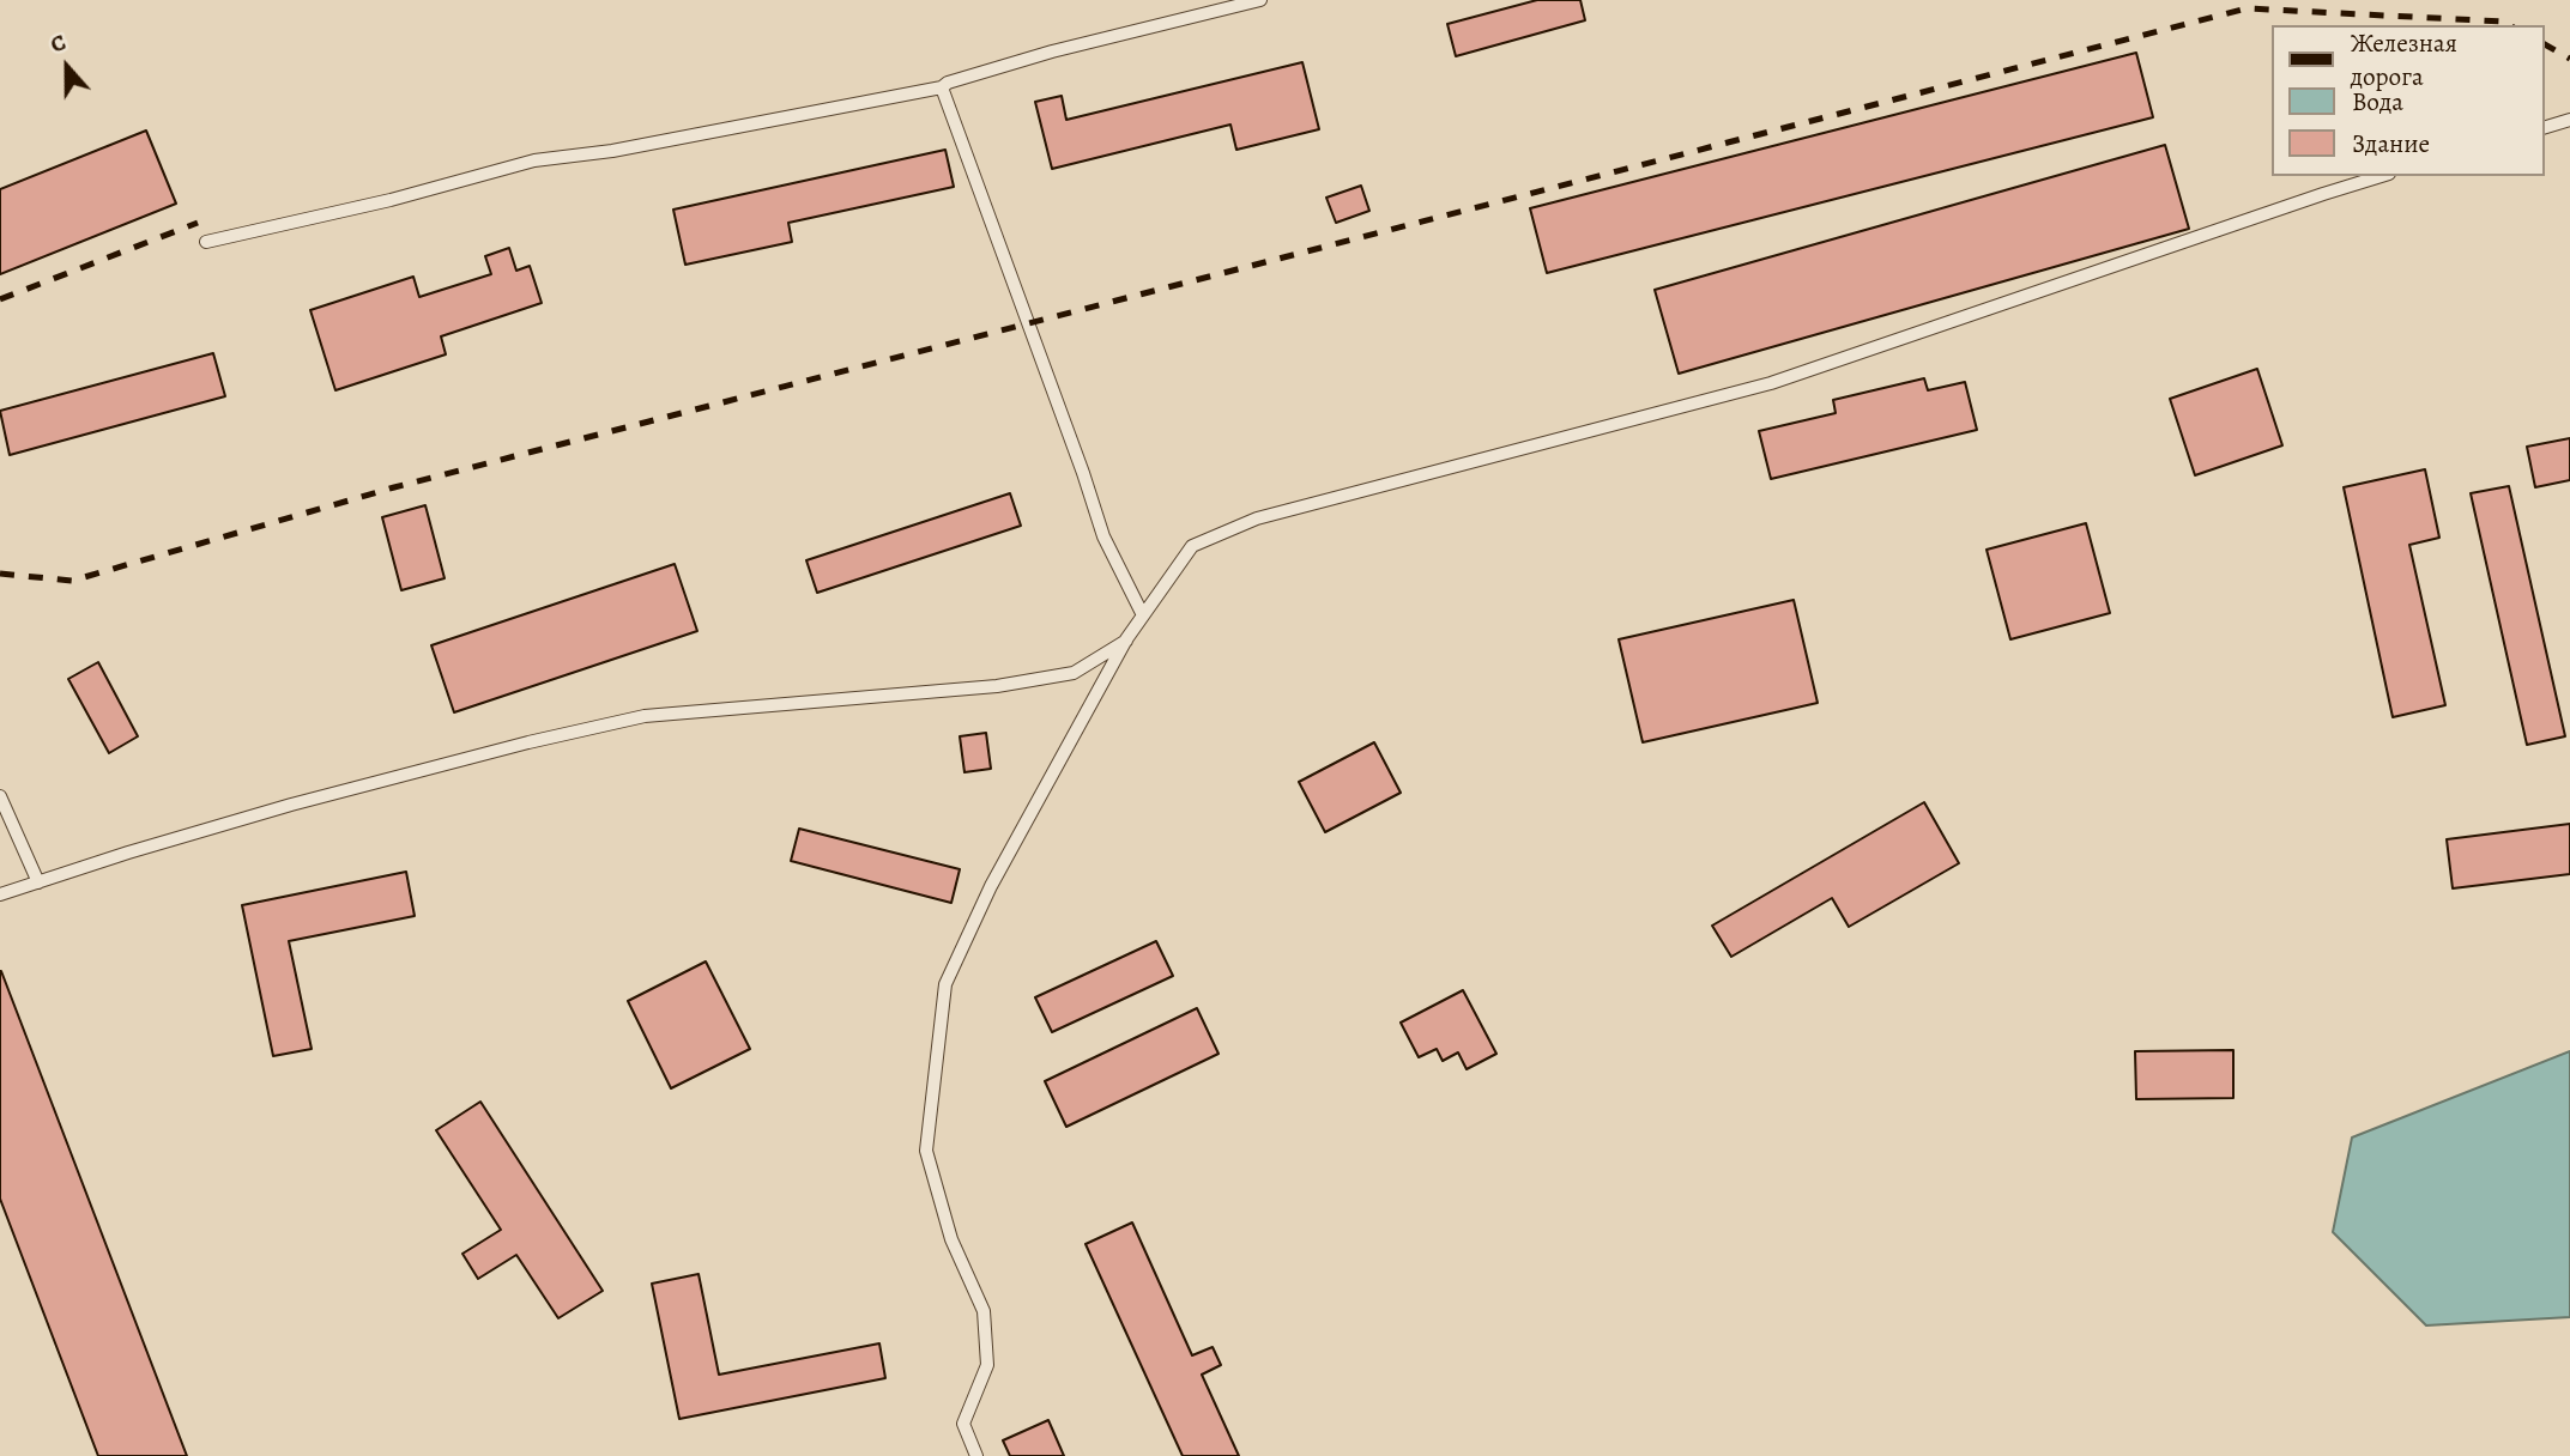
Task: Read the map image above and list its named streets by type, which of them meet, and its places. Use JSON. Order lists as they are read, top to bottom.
{
  "legend": ["Железная дорога", "Вода", "Здание"],
  "north": "top"
}
